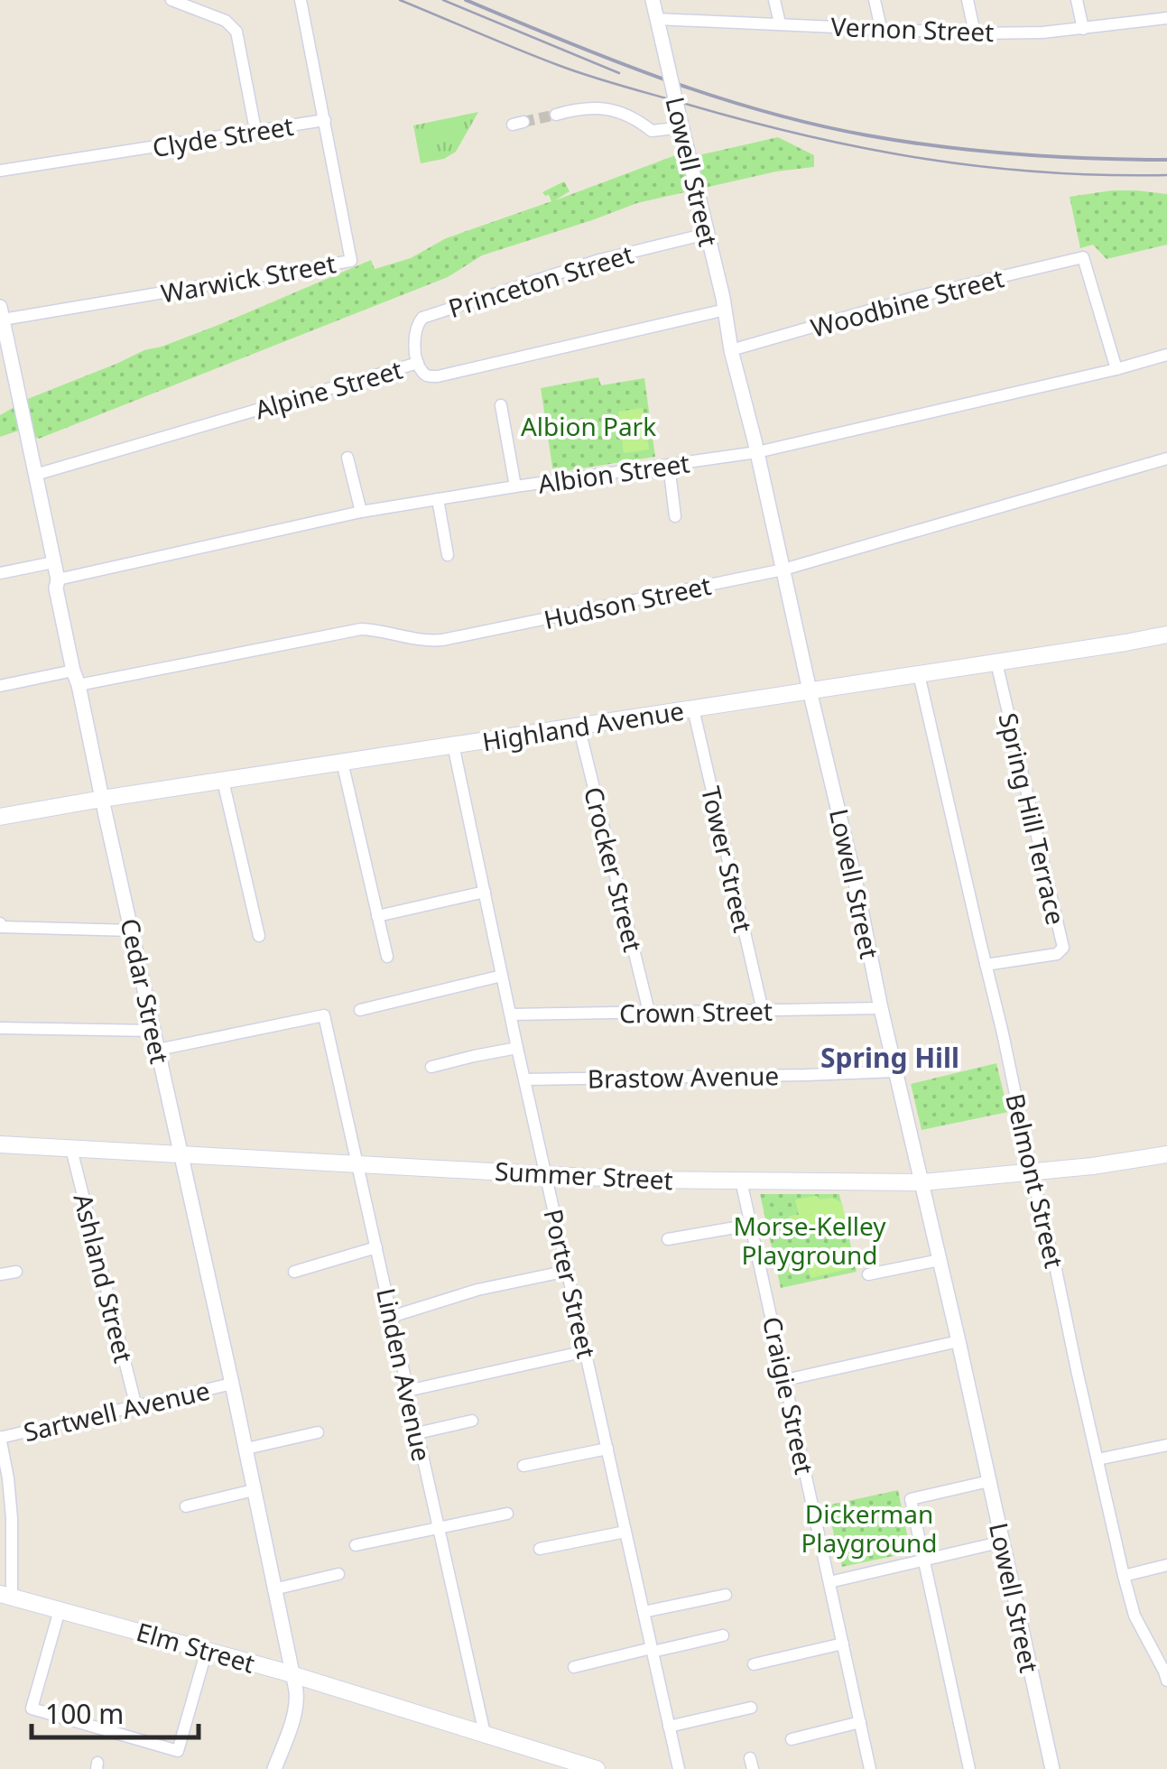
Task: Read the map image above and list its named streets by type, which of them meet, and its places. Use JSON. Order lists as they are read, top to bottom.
{
  "streets": {
    "main road": ["Highland Avenue", "Summer Street", "Elm Street"],
    "street": [
      "Vernon Street",
      "Clyde Street",
      "Lowell Street",
      "Warwick Street",
      "Princeton Street",
      "Woodbine Street",
      "Alpine Street",
      "Albion Street",
      "Hudson Street",
      "Spring Hill Terrace",
      "Tower Street",
      "Crocker Street",
      "Cedar Street",
      "Crown Street",
      "Brastow Avenue",
      "Belmont Street",
      "Ashland Street",
      "Porter Street",
      "Linden Avenue",
      "Craigie Street",
      "Sartwell Avenue"
    ]
  },
  "crossings": [
    ["Vernon Street", "Lowell Street"],
    ["Clyde Street", "Warwick Street"],
    ["Lowell Street", "Princeton Street"],
    ["Lowell Street", "Woodbine Street"],
    ["Lowell Street", "Alpine Street"],
    ["Lowell Street", "Albion Street"],
    ["Lowell Street", "Hudson Street"],
    ["Lowell Street", "Highland Avenue"],
    ["Lowell Street", "Crown Street"],
    ["Lowell Street", "Brastow Avenue"],
    ["Lowell Street", "Summer Street"],
    ["Warwick Street", "Cedar Street"],
    ["Princeton Street", "Alpine Street"],
    ["Woodbine Street", "Albion Street"],
    ["Alpine Street", "Cedar Street"],
    ["Albion Street", "Cedar Street"],
    ["Hudson Street", "Cedar Street"],
    ["Highland Avenue", "Spring Hill Terrace"],
    ["Highland Avenue", "Tower Street"],
    ["Highland Avenue", "Crocker Street"],
    ["Highland Avenue", "Cedar Street"],
    ["Highland Avenue", "Belmont Street"],
    ["Highland Avenue", "Porter Street"],
    ["Spring Hill Terrace", "Belmont Street"],
    ["Tower Street", "Crown Street"],
    ["Crocker Street", "Crown Street"],
    ["Cedar Street", "Summer Street"],
    ["Cedar Street", "Linden Avenue"],
    ["Cedar Street", "Sartwell Avenue"],
    ["Cedar Street", "Elm Street"],
    ["Crown Street", "Porter Street"],
    ["Brastow Avenue", "Porter Street"],
    ["Summer Street", "Belmont Street"],
    ["Summer Street", "Ashland Street"],
    ["Summer Street", "Porter Street"],
    ["Summer Street", "Linden Avenue"],
    ["Summer Street", "Craigie Street"],
    ["Ashland Street", "Sartwell Avenue"],
    ["Linden Avenue", "Elm Street"]
  ],
  "districts": ["Spring Hill"],
  "parks": ["Albion Park", "Morse-Kelley Playground", "Dickerman Playground"],
  "scale_bar": "100 m"
}
